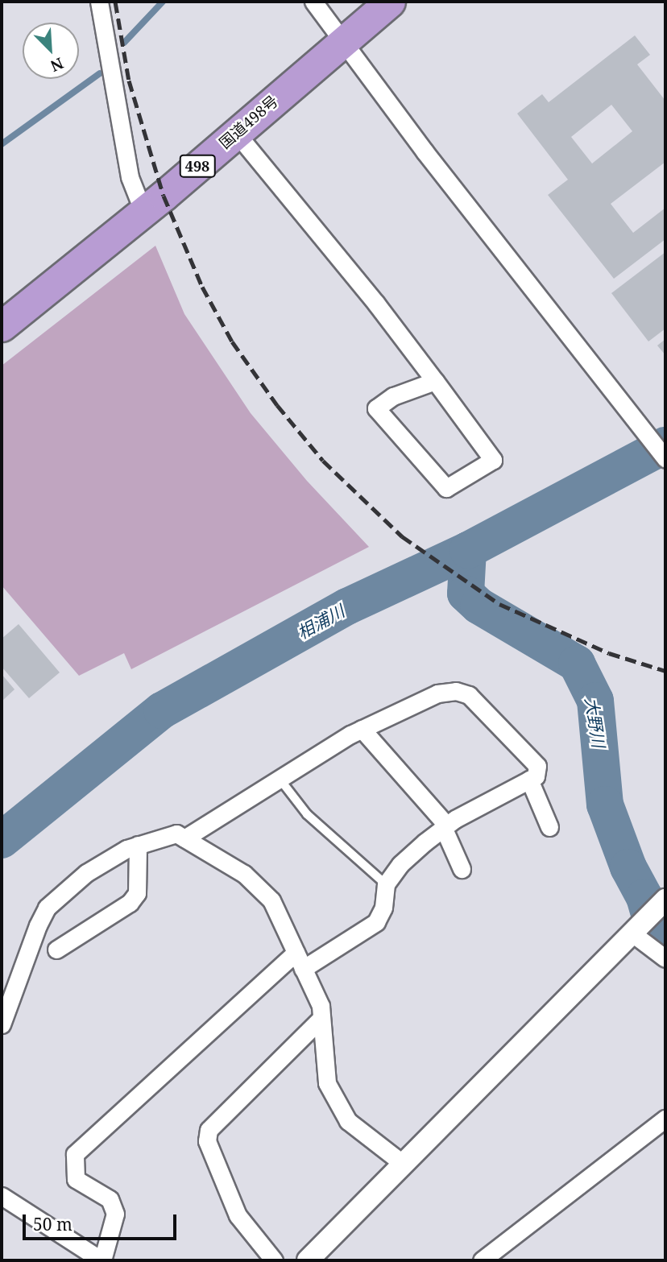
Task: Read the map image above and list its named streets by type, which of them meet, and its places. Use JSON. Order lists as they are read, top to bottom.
{
  "streets": {
    "highway": ["国道498号", "498"]
  },
  "water": ["相浦川", "大野川"],
  "scale_bar": "50 m",
  "north": "bottom right"
}
